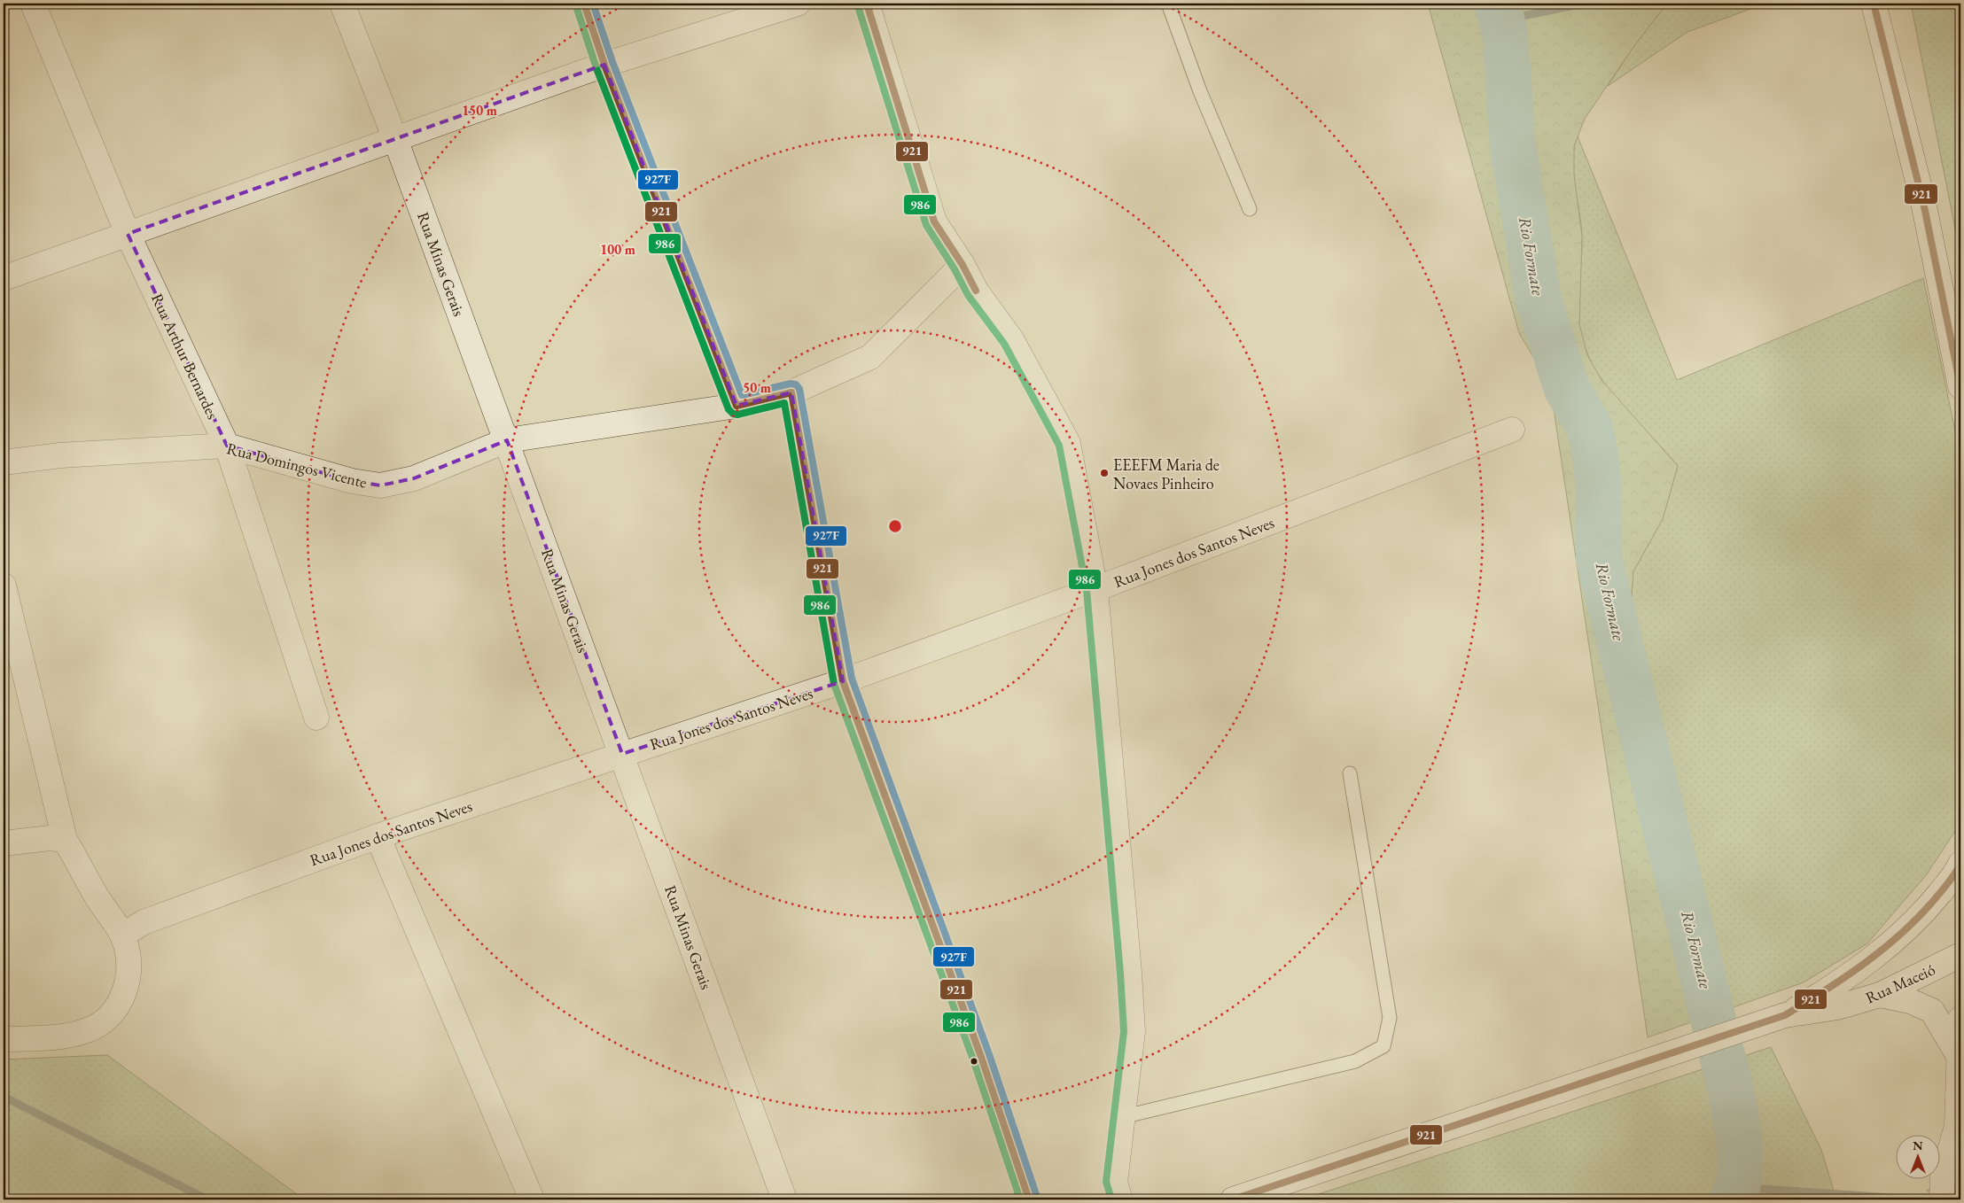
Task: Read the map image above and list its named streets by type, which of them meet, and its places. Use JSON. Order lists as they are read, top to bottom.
{
  "streets": {
    "street": [
      "Rua Minas Gerais",
      "Rua Arthur Bernardes",
      "Rua Domingos Vicente",
      "Rua Jones dos Santos Neves",
      "Rua Maceió"
    ]
  },
  "crossings": [
    ["Rua Minas Gerais", "Rua Domingos Vicente"],
    ["Rua Minas Gerais", "Rua Jones dos Santos Neves"],
    ["Rua Arthur Bernardes", "Rua Domingos Vicente"]
  ],
  "water": ["Rio Formate"],
  "places": ["EEEFM Maria de Novaes Pinheiro"],
  "lines": ["transit line 921", "transit line 927F", "transit line 986"],
  "north": "top",
  "rings": ["150 m", "100 m", "50 m"]
}
